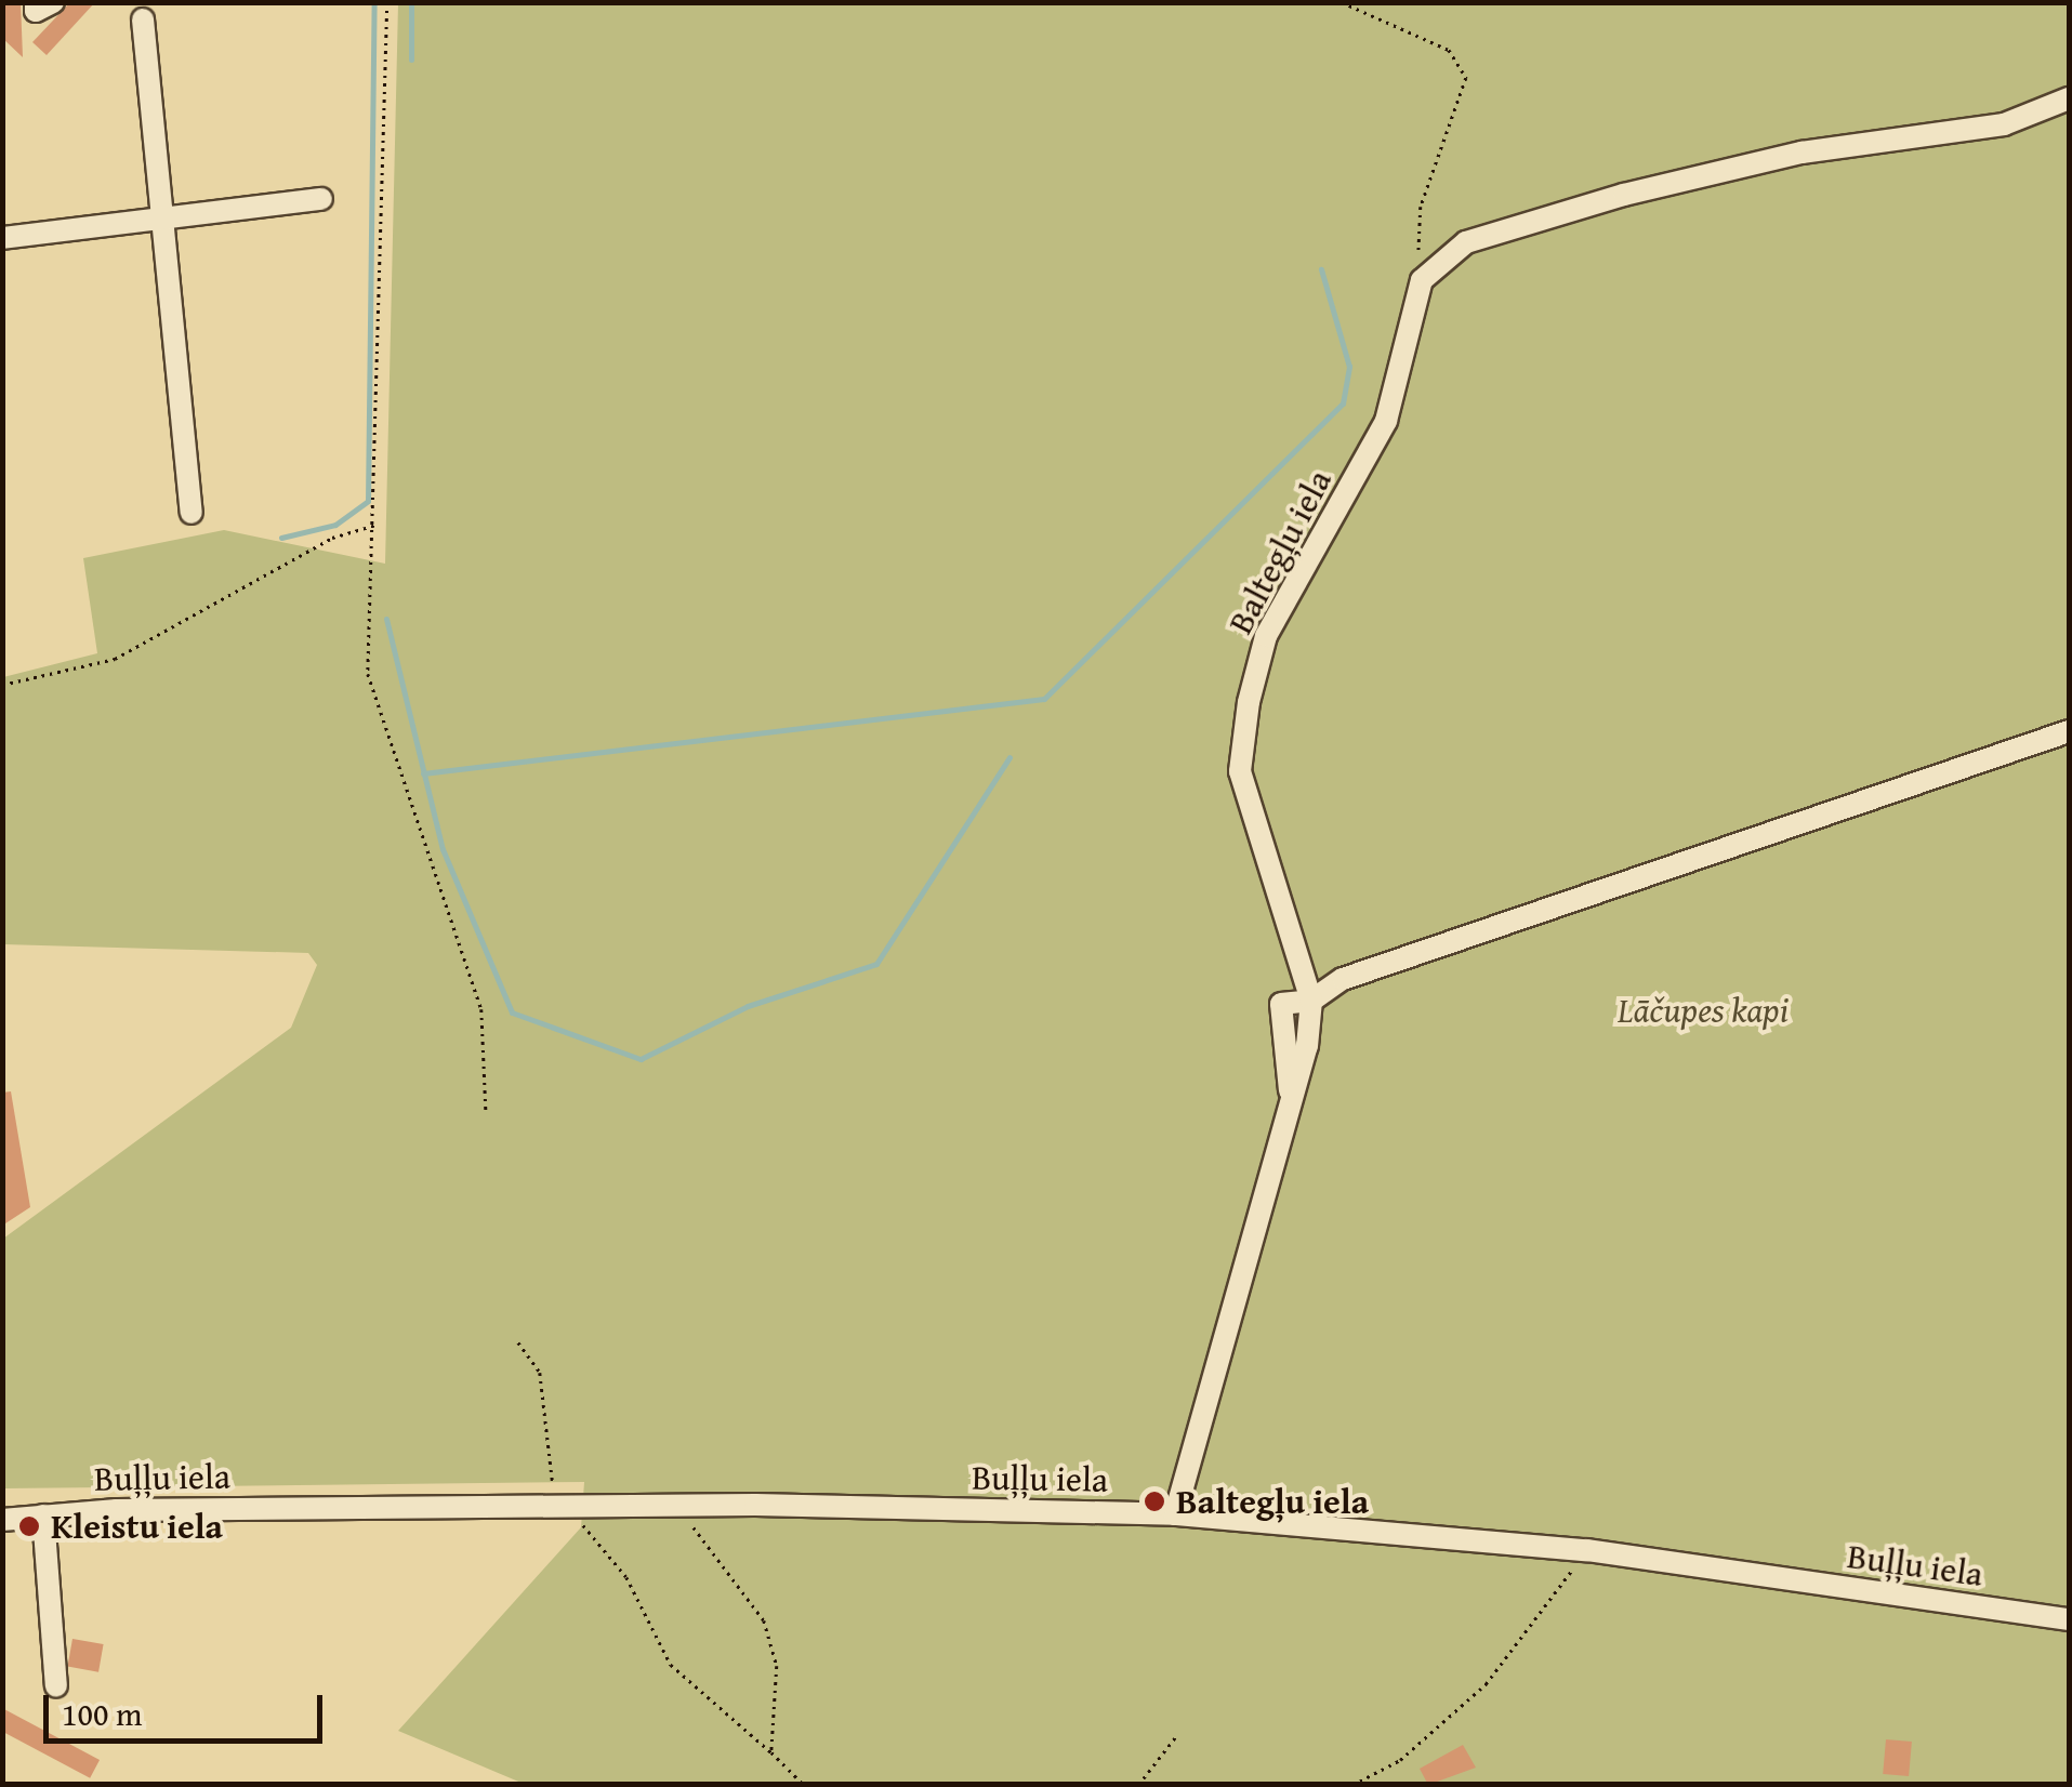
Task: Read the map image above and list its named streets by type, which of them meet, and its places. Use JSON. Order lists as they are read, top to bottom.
{
  "streets": {
    "street": ["Baltegļu iela", "Buļļu iela"]
  },
  "parks": ["Lāčupes kapi"],
  "places": ["Baltegļu iela", "Kleistu iela"],
  "scale_bar": "100 m"
}
